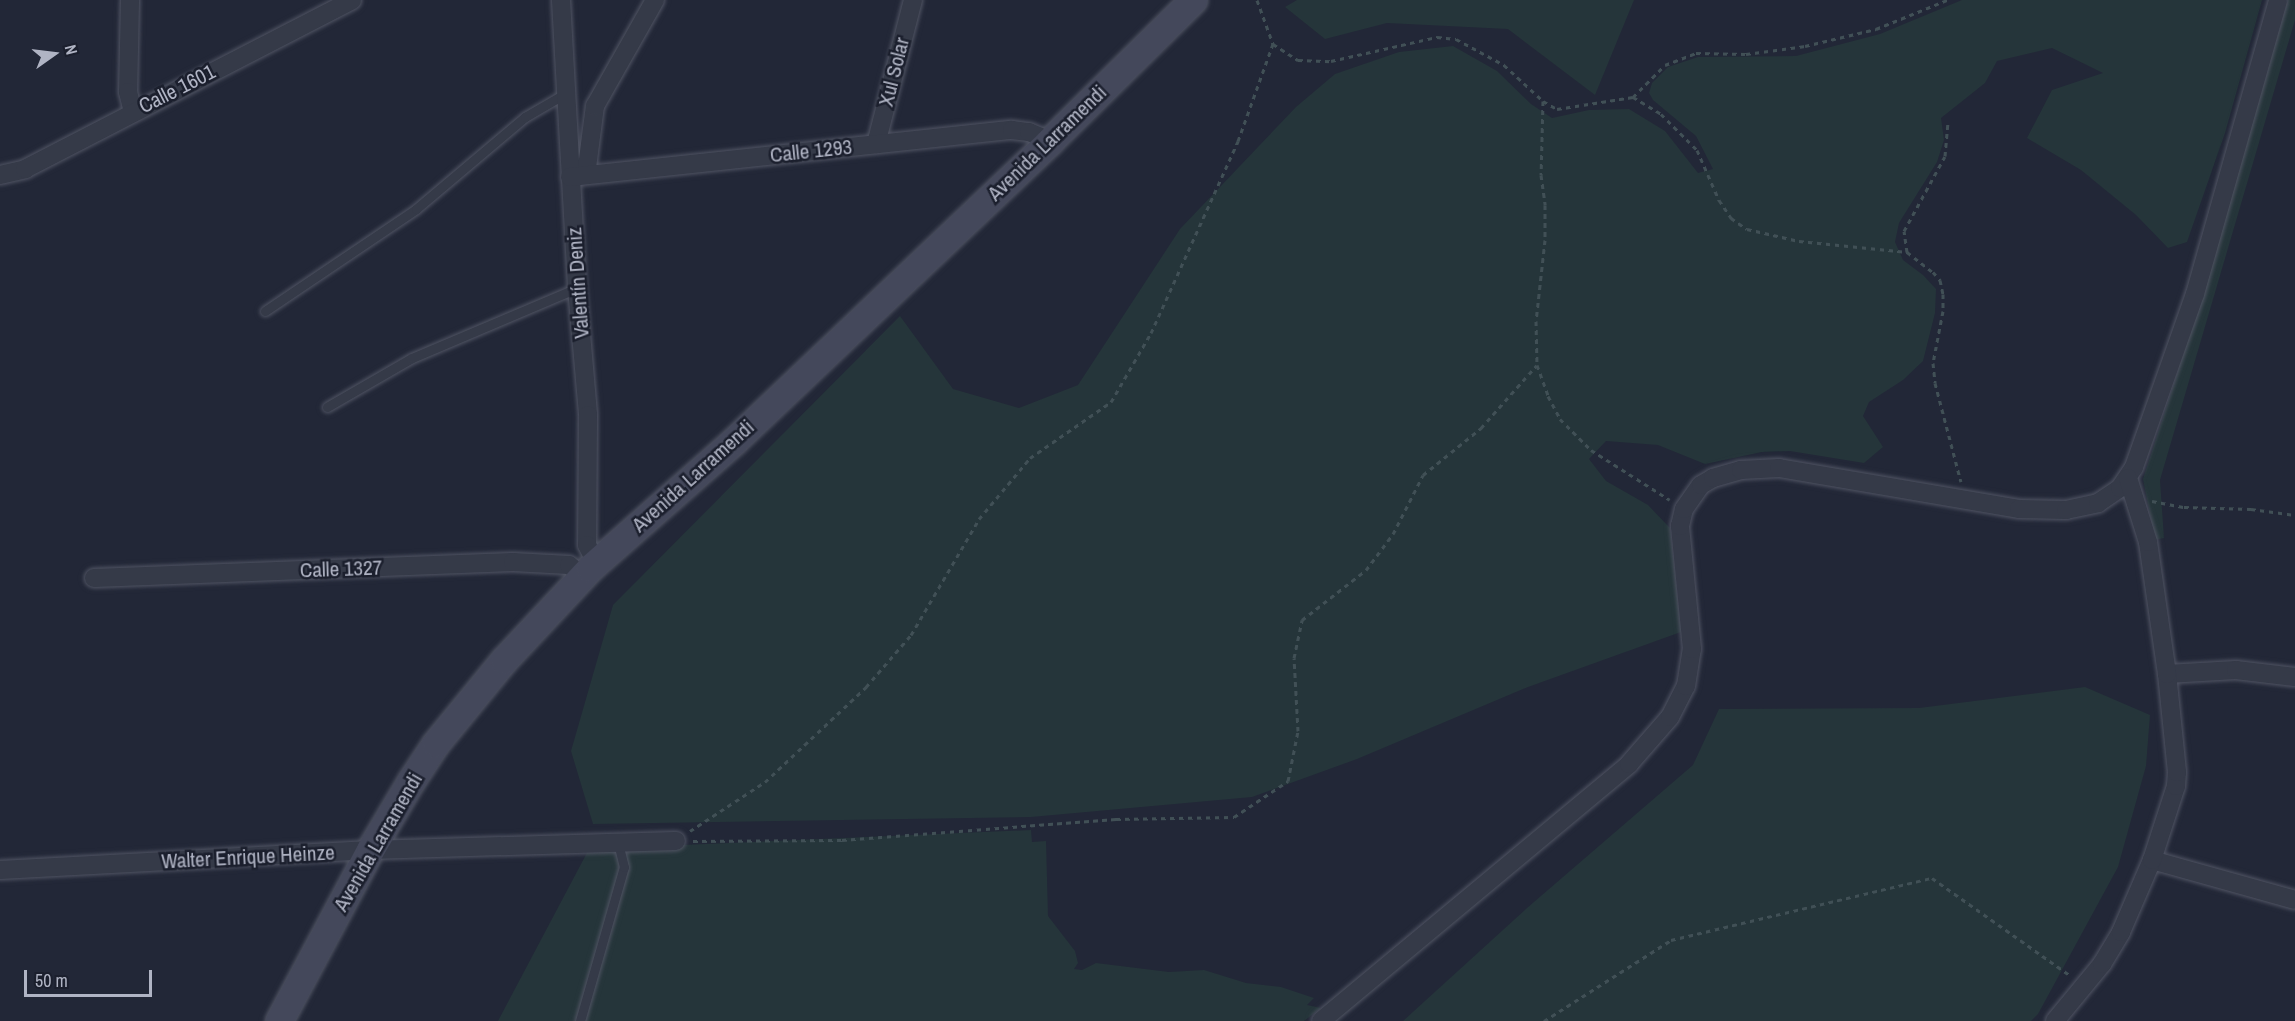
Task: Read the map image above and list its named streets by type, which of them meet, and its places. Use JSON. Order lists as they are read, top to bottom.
{
  "streets": {
    "main road": ["Avenida Larramendi"],
    "street": [
      "Xul Solar",
      "Calle 1601",
      "Calle 1293",
      "Valentín Deniz",
      "Calle 1327",
      "Walter Enrique Heinze"
    ]
  },
  "crossings": [
    ["Xul Solar", "Calle 1293"],
    ["Avenida Larramendi", "Calle 1293"],
    ["Avenida Larramendi", "Valentín Deniz"],
    ["Avenida Larramendi", "Calle 1327"],
    ["Avenida Larramendi", "Walter Enrique Heinze"],
    ["Calle 1293", "Valentín Deniz"],
    ["Valentín Deniz", "Calle 1327"]
  ],
  "scale_bar": "50 m",
  "north": "right"
}
